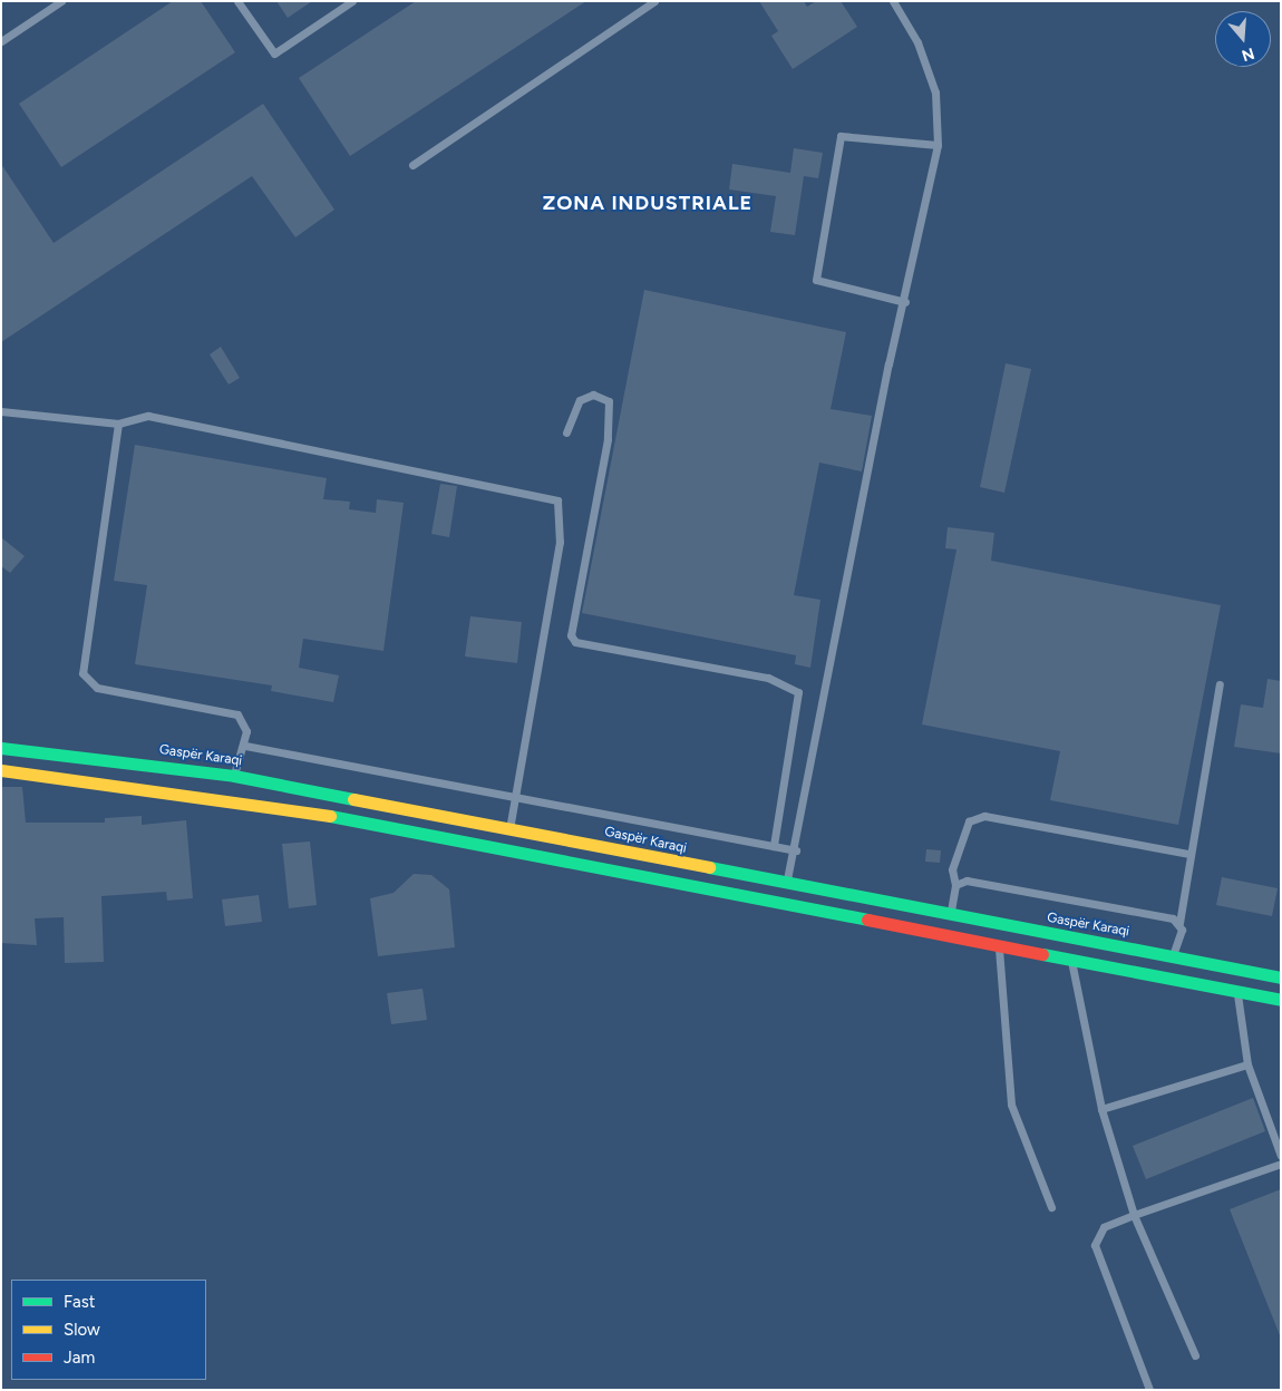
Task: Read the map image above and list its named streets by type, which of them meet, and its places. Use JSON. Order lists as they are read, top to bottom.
{
  "streets": {
    "main road": ["Gaspër Karaqi"]
  },
  "districts": ["ZONA INDUSTRIALE"],
  "legend": ["Fast", "Slow", "Jam"],
  "north": "bottom"
}
